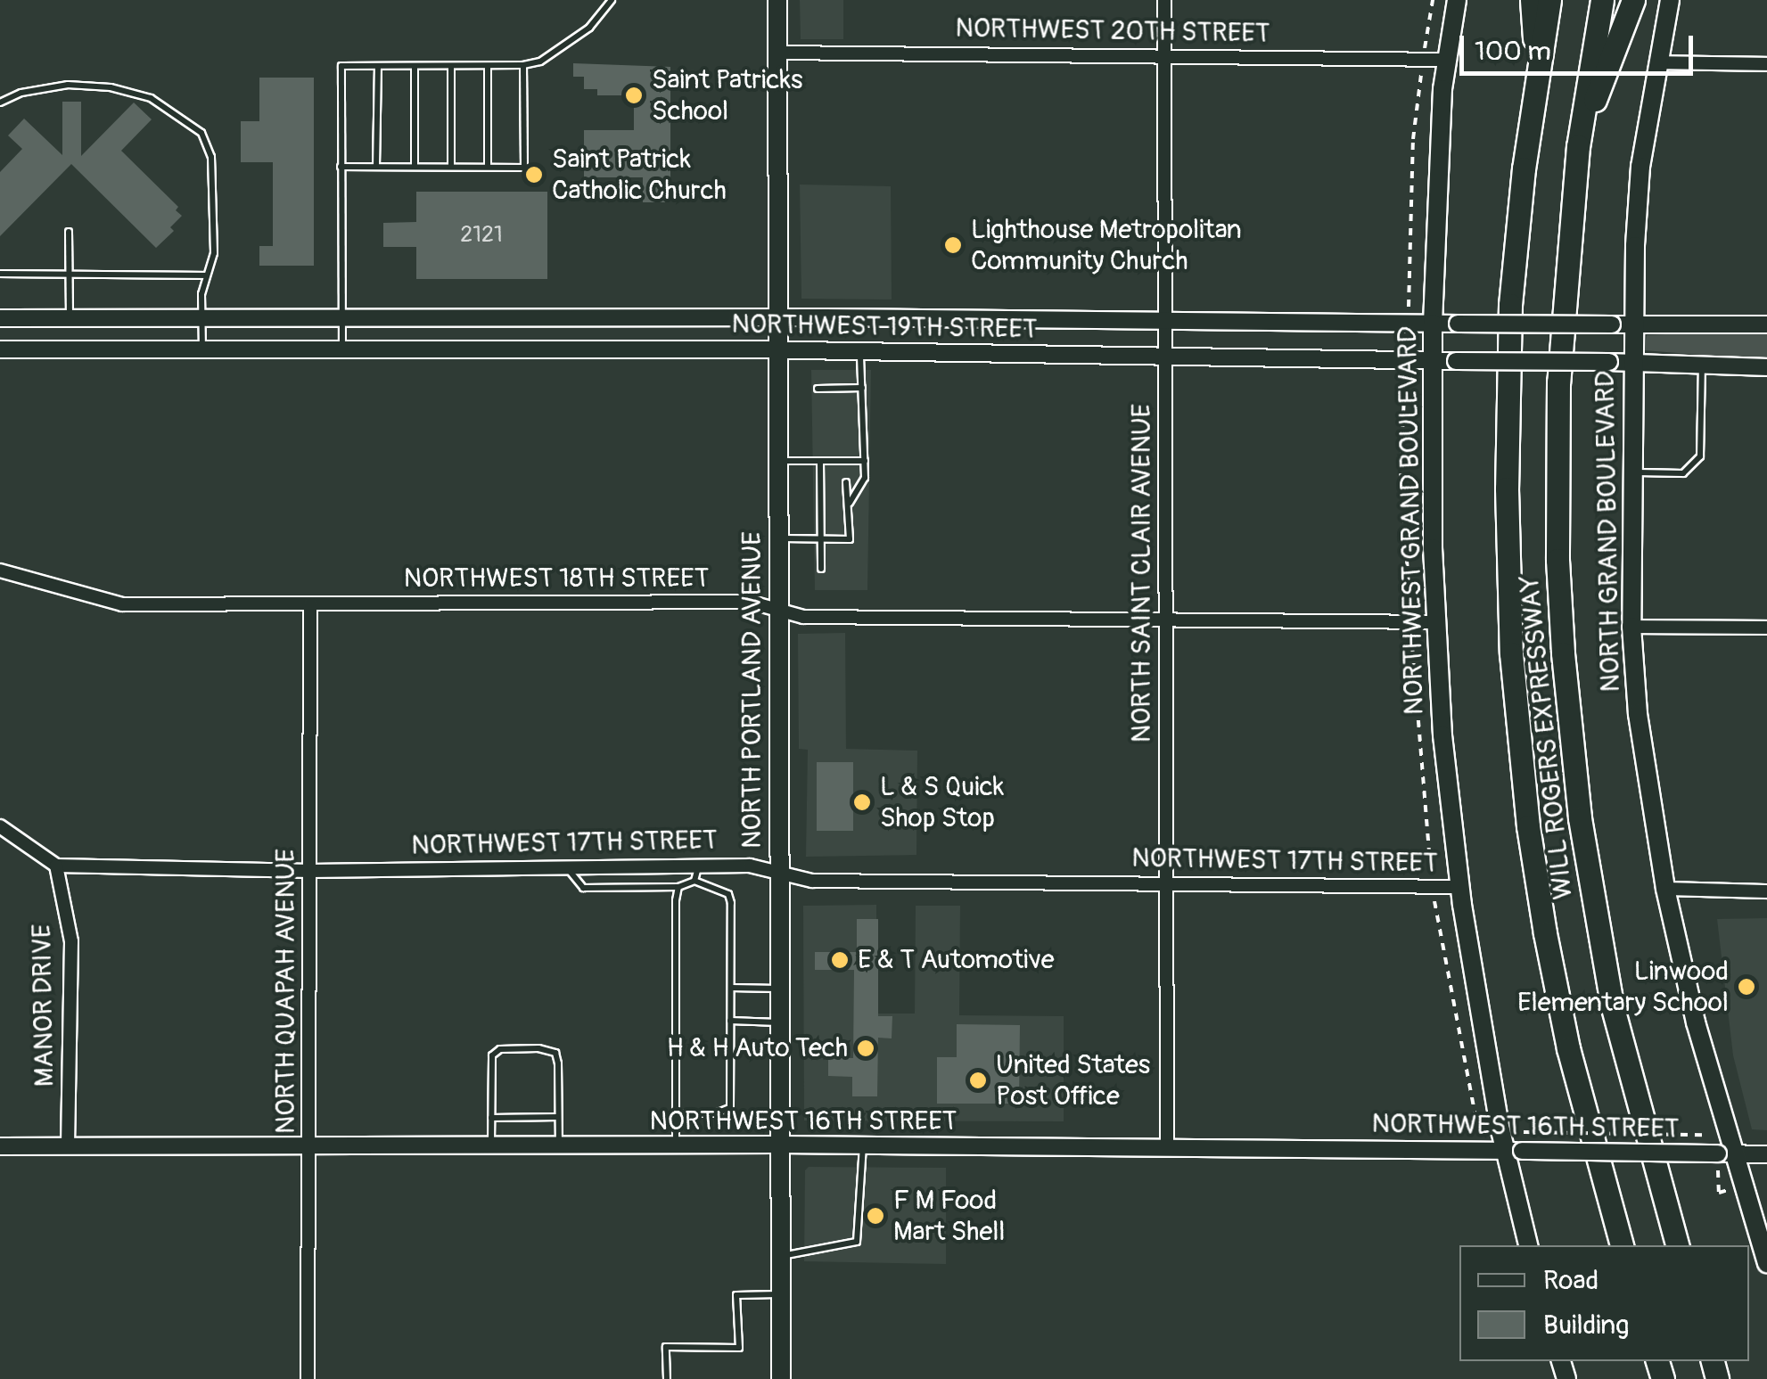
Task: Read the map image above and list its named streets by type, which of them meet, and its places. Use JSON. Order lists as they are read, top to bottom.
{
  "streets": {
    "highway": ["WILL ROGERS EXPRESSWAY"],
    "main road": ["NORTHWEST GRAND BOULEVARD", "NORTH GRAND BOULEVARD", "NORTH PORTLAND AVENUE"],
    "street": [
      "NORTHWEST 20TH STREET",
      "NORTHWEST 19TH STREET",
      "NORTH SAINT CLAIR AVENUE",
      "NORTHWEST 18TH STREET",
      "NORTHWEST 17TH STREET",
      "NORTH QUAPAH AVENUE",
      "MANOR DRIVE",
      "NORTHWEST 16TH STREET"
    ]
  },
  "crossings": [
    ["NORTHWEST 20TH STREET", "NORTHWEST GRAND BOULEVARD"],
    ["NORTHWEST 20TH STREET", "NORTH SAINT CLAIR AVENUE"],
    ["NORTHWEST 20TH STREET", "NORTH PORTLAND AVENUE"],
    ["NORTHWEST 19TH STREET", "NORTHWEST GRAND BOULEVARD"],
    ["NORTHWEST 19TH STREET", "NORTH GRAND BOULEVARD"],
    ["NORTHWEST 19TH STREET", "NORTH SAINT CLAIR AVENUE"],
    ["NORTHWEST 19TH STREET", "NORTH PORTLAND AVENUE"],
    ["NORTHWEST GRAND BOULEVARD", "NORTHWEST 18TH STREET"],
    ["NORTHWEST GRAND BOULEVARD", "NORTHWEST 17TH STREET"],
    ["NORTHWEST GRAND BOULEVARD", "NORTHWEST 16TH STREET"],
    ["NORTH GRAND BOULEVARD", "NORTHWEST 16TH STREET"],
    ["NORTH SAINT CLAIR AVENUE", "NORTHWEST 18TH STREET"],
    ["NORTH SAINT CLAIR AVENUE", "NORTHWEST 17TH STREET"],
    ["NORTH SAINT CLAIR AVENUE", "NORTHWEST 16TH STREET"],
    ["NORTHWEST 18TH STREET", "NORTH PORTLAND AVENUE"],
    ["NORTHWEST 18TH STREET", "NORTH QUAPAH AVENUE"],
    ["NORTH PORTLAND AVENUE", "NORTHWEST 17TH STREET"],
    ["NORTH PORTLAND AVENUE", "NORTHWEST 16TH STREET"],
    ["NORTHWEST 17TH STREET", "NORTH QUAPAH AVENUE"],
    ["NORTHWEST 17TH STREET", "MANOR DRIVE"],
    ["NORTH QUAPAH AVENUE", "NORTHWEST 16TH STREET"],
    ["MANOR DRIVE", "NORTHWEST 16TH STREET"]
  ],
  "places": [
    "Saint Patricks School",
    "Saint Patrick Catholic Church",
    "Lighthouse Metropolitan Community Church",
    "L & S Quick Shop Stop",
    "E & T Automotive",
    "Linwood Elementary School",
    "H & H Auto Tech",
    "United States Post Office",
    "F M Food Mart Shell"
  ],
  "house_numbers": ["2121"],
  "legend": ["Road", "Building"],
  "scale_bar": "100 m"
}
